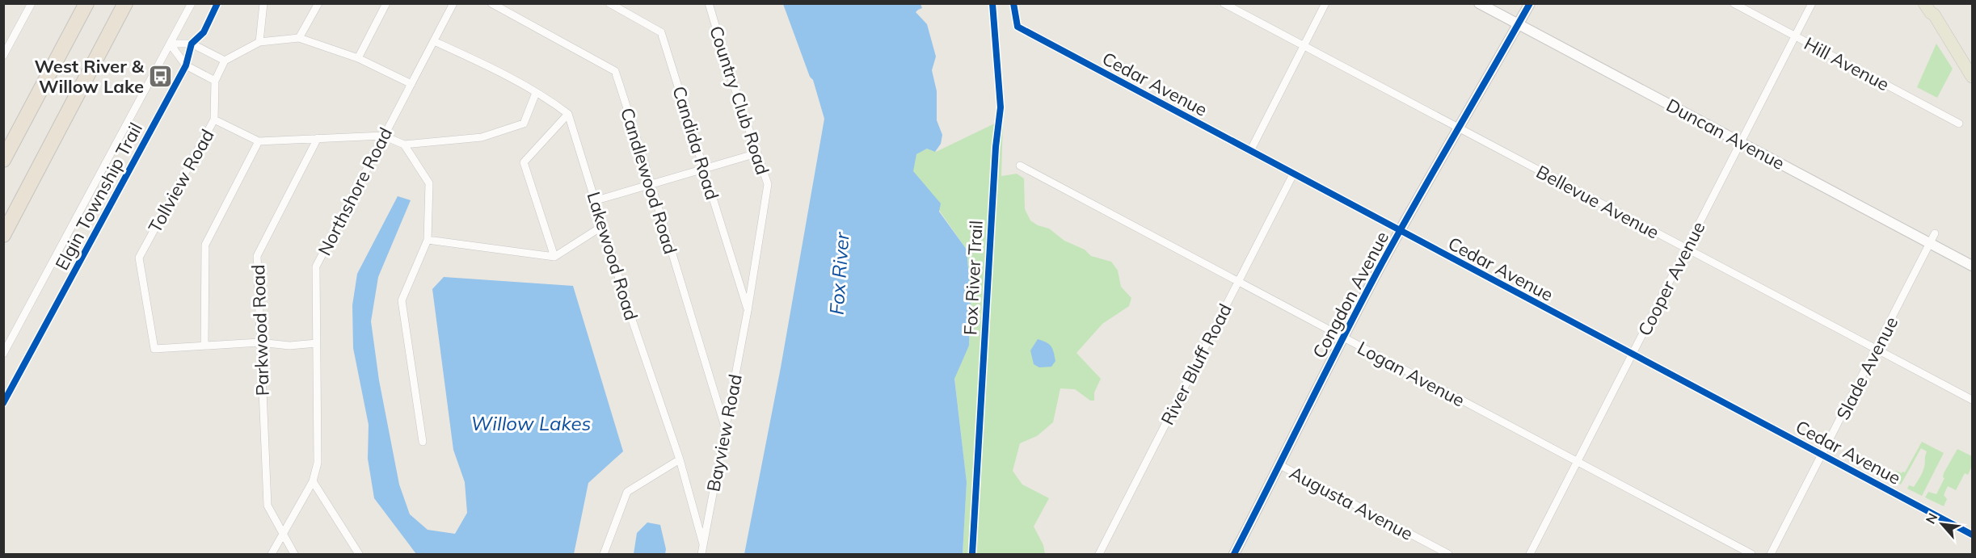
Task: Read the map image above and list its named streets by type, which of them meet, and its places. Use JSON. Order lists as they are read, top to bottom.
{
  "streets": {
    "street": [
      "Hill Avenue",
      "Cedar Avenue",
      "Country Club Road",
      "Duncan Avenue",
      "Candida Road",
      "Tollview Road",
      "Candlewood Road",
      "Northshore Road",
      "Bellevue Avenue",
      "Lakewood Road",
      "Cooper Avenue",
      "Congdon Avenue",
      "Parkwood Road",
      "River Bluff Road",
      "Slade Avenue",
      "Logan Avenue",
      "Bayview Road",
      "Augusta Avenue"
    ],
    "cycle path": ["Elgin Township Trail", "Fox River Trail"]
  },
  "crossings": [
    ["Hill Avenue", "Cooper Avenue"],
    ["Cedar Avenue", "Cooper Avenue"],
    ["Cedar Avenue", "Congdon Avenue"],
    ["Cedar Avenue", "River Bluff Road"],
    ["Cedar Avenue", "Slade Avenue"],
    ["Country Club Road", "Candida Road"],
    ["Country Club Road", "Bayview Road"],
    ["Duncan Avenue", "Cooper Avenue"],
    ["Duncan Avenue", "Congdon Avenue"],
    ["Duncan Avenue", "Slade Avenue"],
    ["Candida Road", "Bayview Road"],
    ["Candlewood Road", "Bayview Road"],
    ["Northshore Road", "Parkwood Road"],
    ["Bellevue Avenue", "Cooper Avenue"],
    ["Bellevue Avenue", "Congdon Avenue"],
    ["Bellevue Avenue", "Slade Avenue"],
    ["Lakewood Road", "Bayview Road"],
    ["Cooper Avenue", "Logan Avenue"],
    ["Congdon Avenue", "Logan Avenue"],
    ["Congdon Avenue", "Augusta Avenue"],
    ["River Bluff Road", "Logan Avenue"]
  ],
  "water": ["Fox River", "Willow Lakes"],
  "places": {
    "bus stop": ["West River & Willow Lake"]
  },
  "north": "top left"
}
